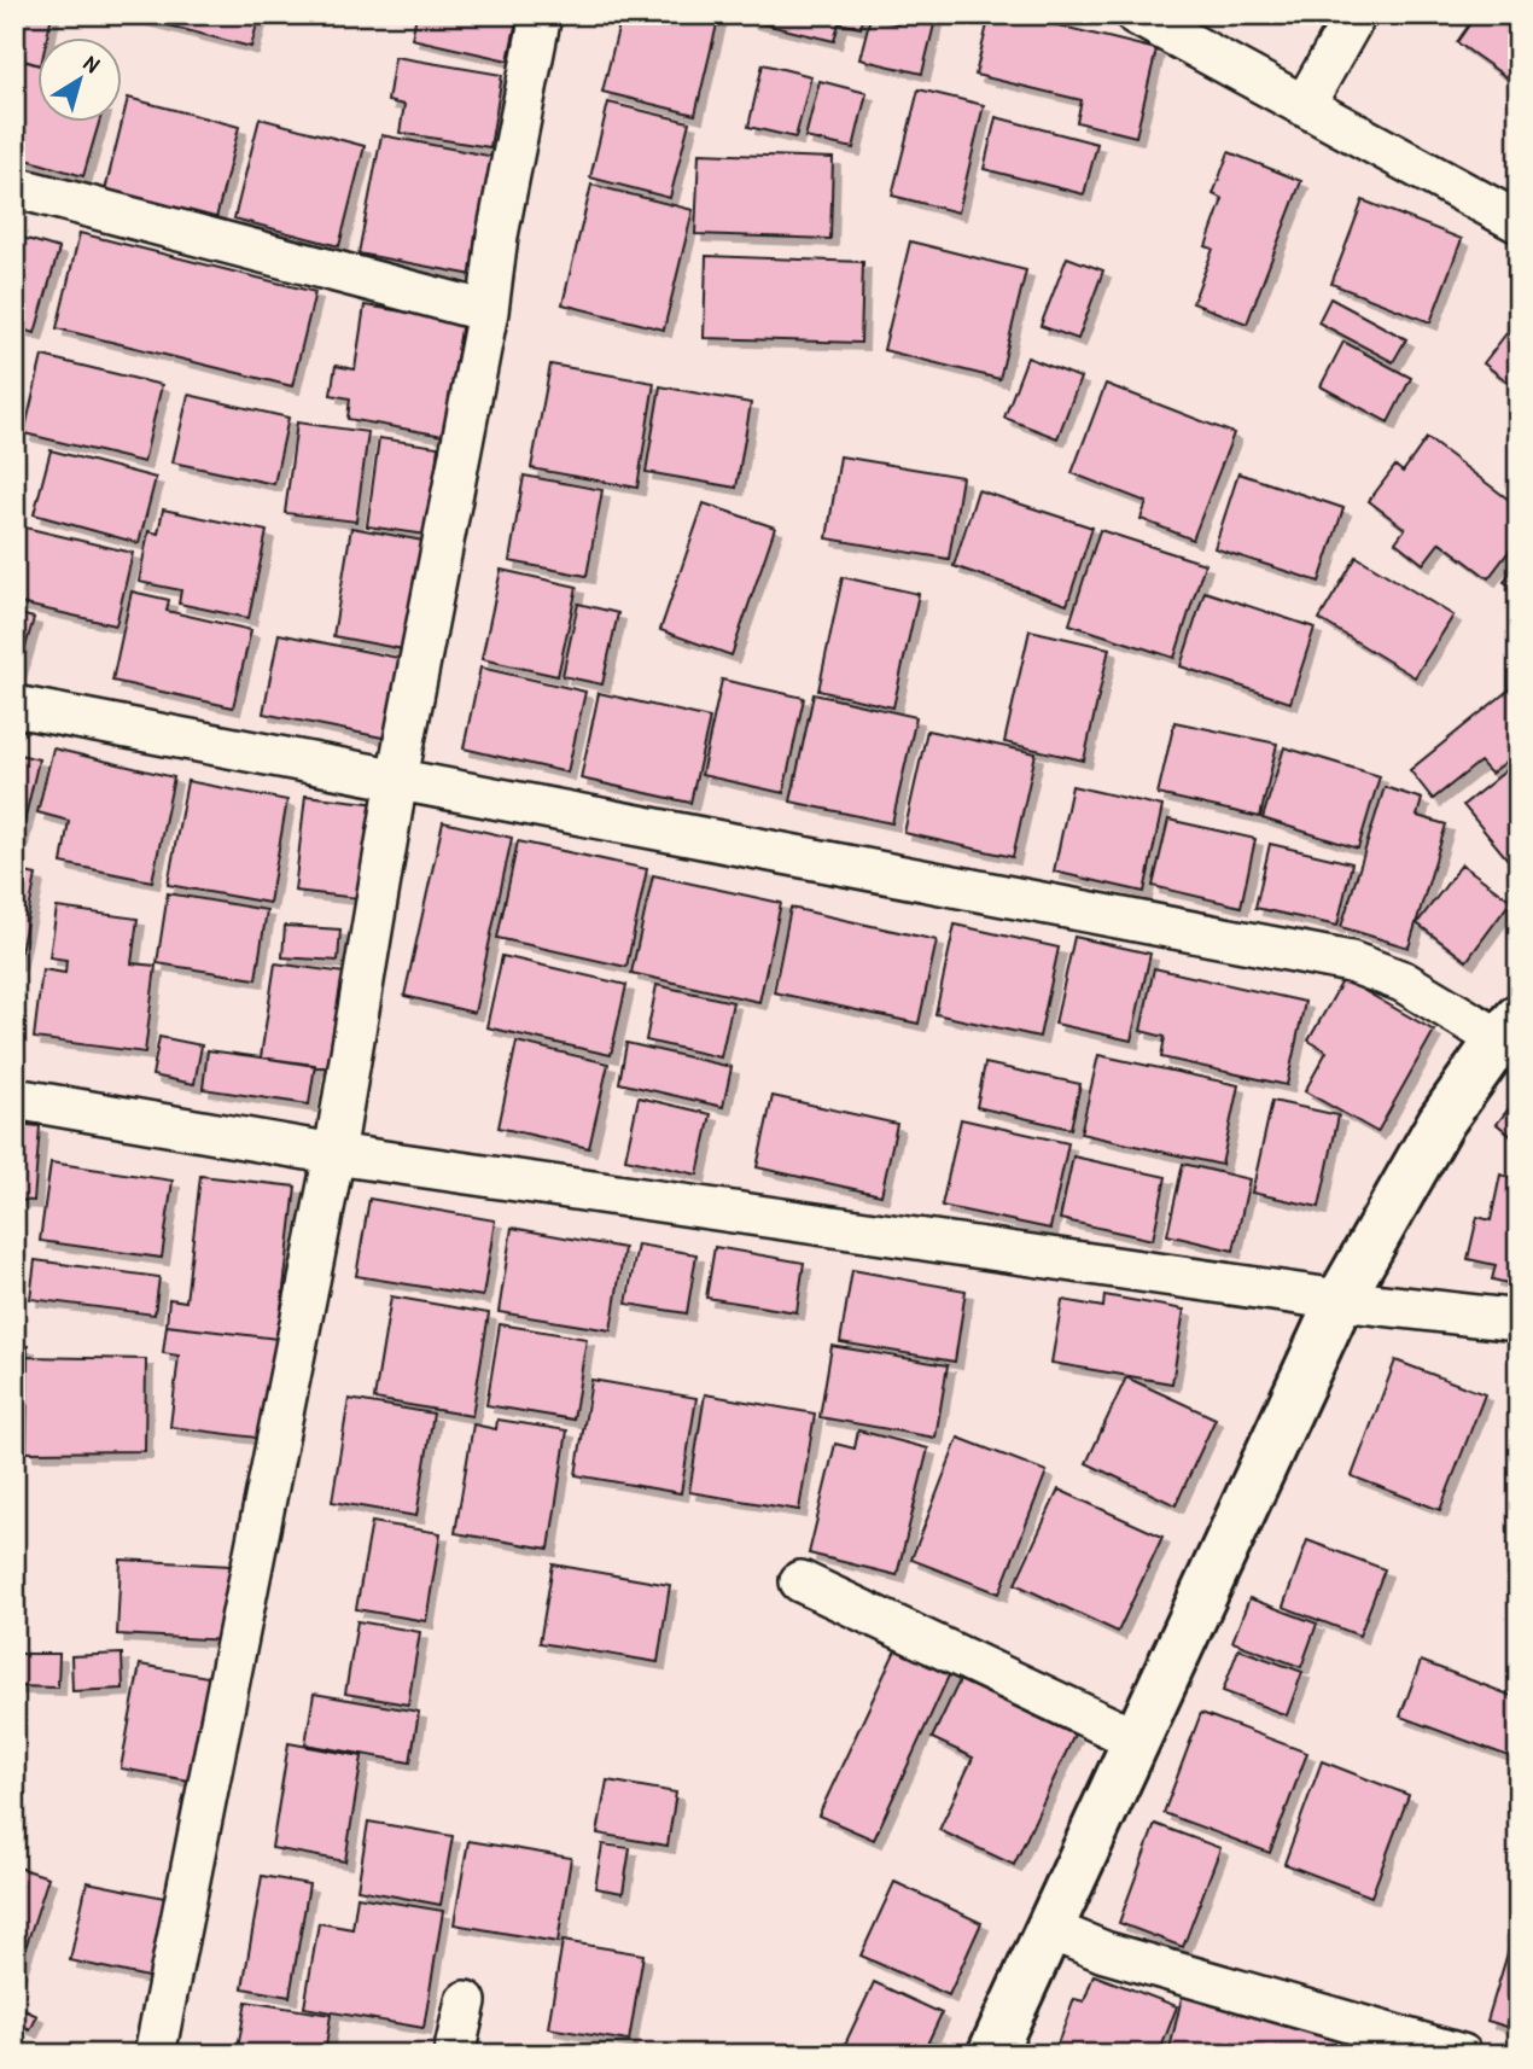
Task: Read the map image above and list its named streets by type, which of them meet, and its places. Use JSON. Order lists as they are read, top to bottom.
{
  "north": "top right"
}
